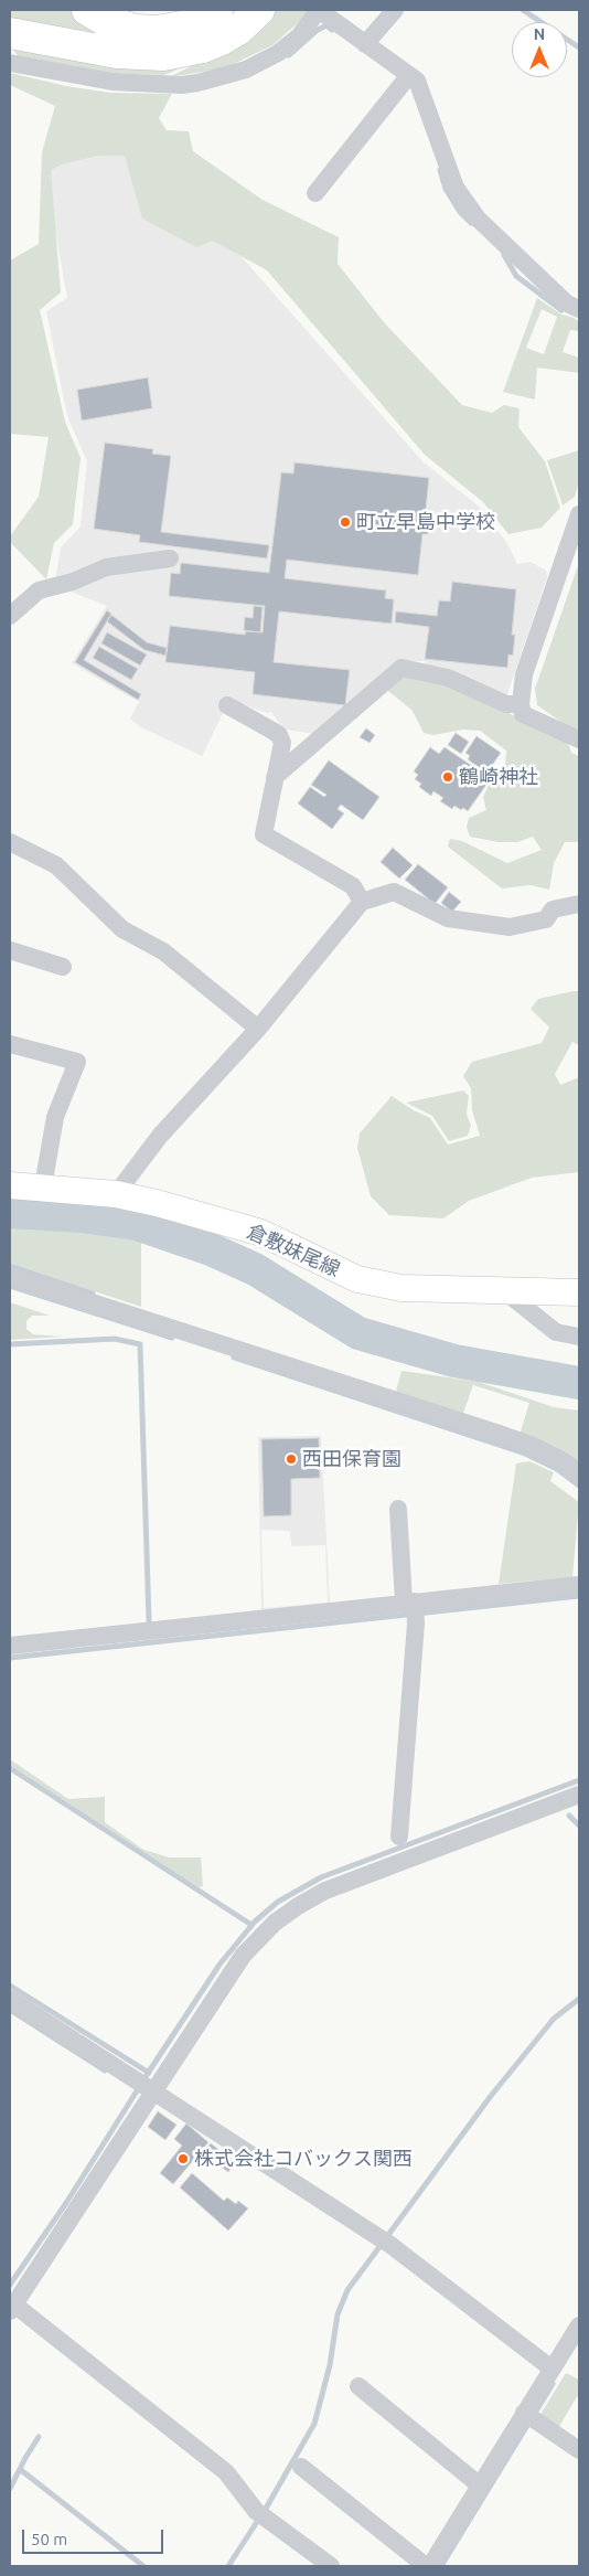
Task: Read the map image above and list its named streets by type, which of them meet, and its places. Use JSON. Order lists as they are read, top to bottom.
{
  "streets": {
    "main road": ["倉敷妹尾線"]
  },
  "places": [
    "町立早島中学校",
    "鶴崎神社",
    "西田保育園",
    "株式会社コバックス関西"
  ],
  "scale_bar": "50 m",
  "north": "top"
}
